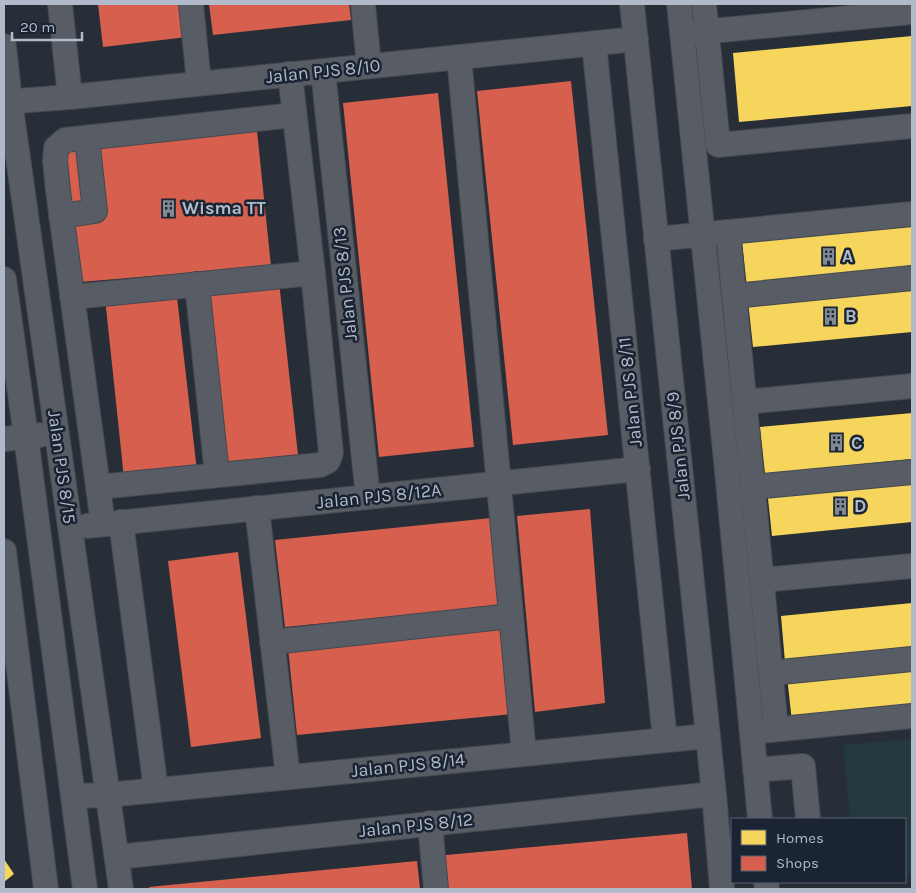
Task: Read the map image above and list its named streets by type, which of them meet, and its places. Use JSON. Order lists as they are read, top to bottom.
{
  "streets": {
    "street": [
      "Jalan PJS 8/10",
      "Jalan PJS 8/13",
      "Jalan PJS 8/11",
      "Jalan PJS 8/9",
      "Jalan PJS 8/15",
      "Jalan PJS 8/12A",
      "Jalan PJS 8/14",
      "Jalan PJS 8/12"
    ]
  },
  "crossings": [
    ["Jalan PJS 8/10", "Jalan PJS 8/13"],
    ["Jalan PJS 8/10", "Jalan PJS 8/11"],
    ["Jalan PJS 8/10", "Jalan PJS 8/9"],
    ["Jalan PJS 8/10", "Jalan PJS 8/15"],
    ["Jalan PJS 8/13", "Jalan PJS 8/12A"],
    ["Jalan PJS 8/11", "Jalan PJS 8/12A"],
    ["Jalan PJS 8/11", "Jalan PJS 8/14"],
    ["Jalan PJS 8/9", "Jalan PJS 8/14"],
    ["Jalan PJS 8/9", "Jalan PJS 8/12"],
    ["Jalan PJS 8/15", "Jalan PJS 8/12A"],
    ["Jalan PJS 8/15", "Jalan PJS 8/14"],
    ["Jalan PJS 8/15", "Jalan PJS 8/12"]
  ],
  "places": {
    "building": [
      "Wisma TT",
      "A",
      "B",
      "C",
      "D"
    ]
  },
  "legend": ["Homes", "Shops"],
  "scale_bar": "20 m"
}
